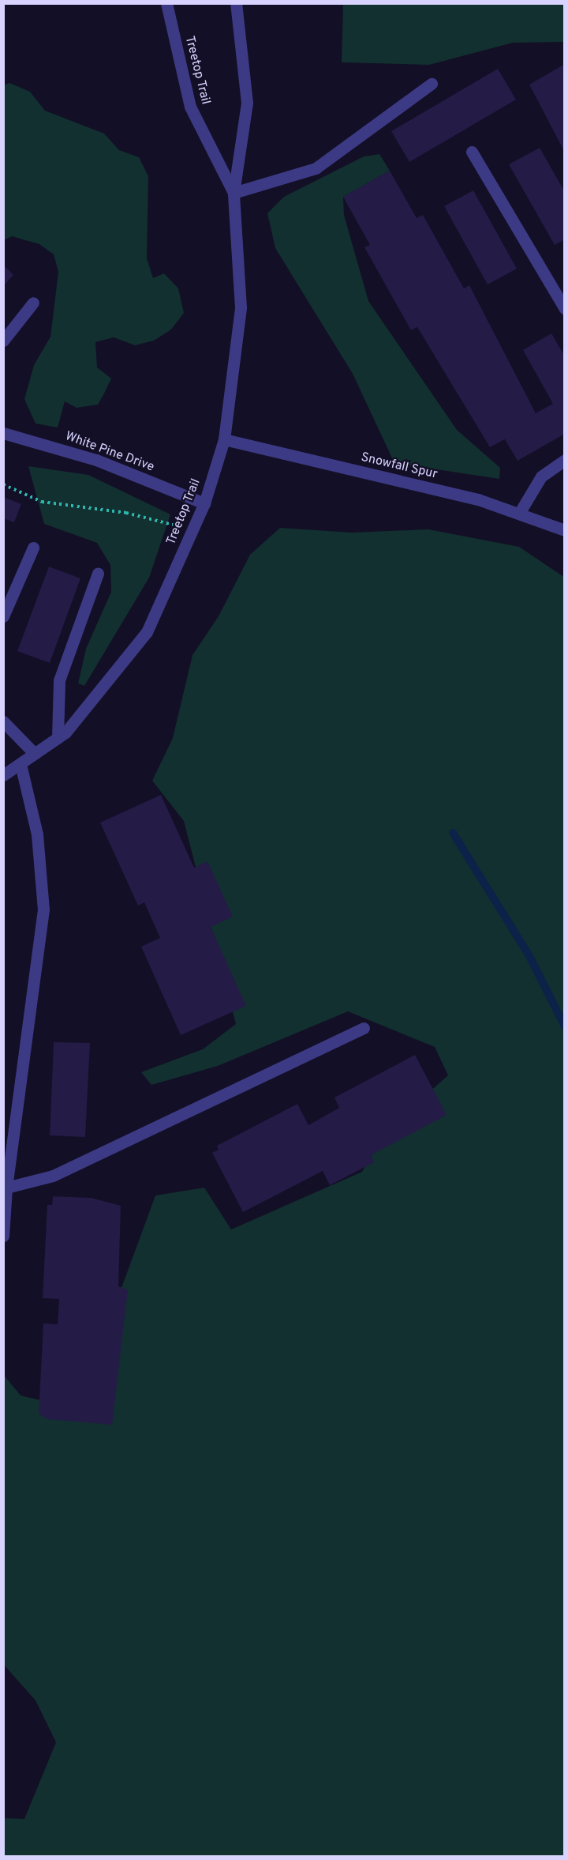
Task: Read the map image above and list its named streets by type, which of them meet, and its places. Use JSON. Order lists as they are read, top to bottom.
{
  "streets": {
    "street": ["Treetop Trail", "White Pine Drive", "Snowfall Spur"]
  },
  "crossings": [
    ["Treetop Trail", "White Pine Drive"],
    ["Treetop Trail", "Snowfall Spur"]
  ]
}
